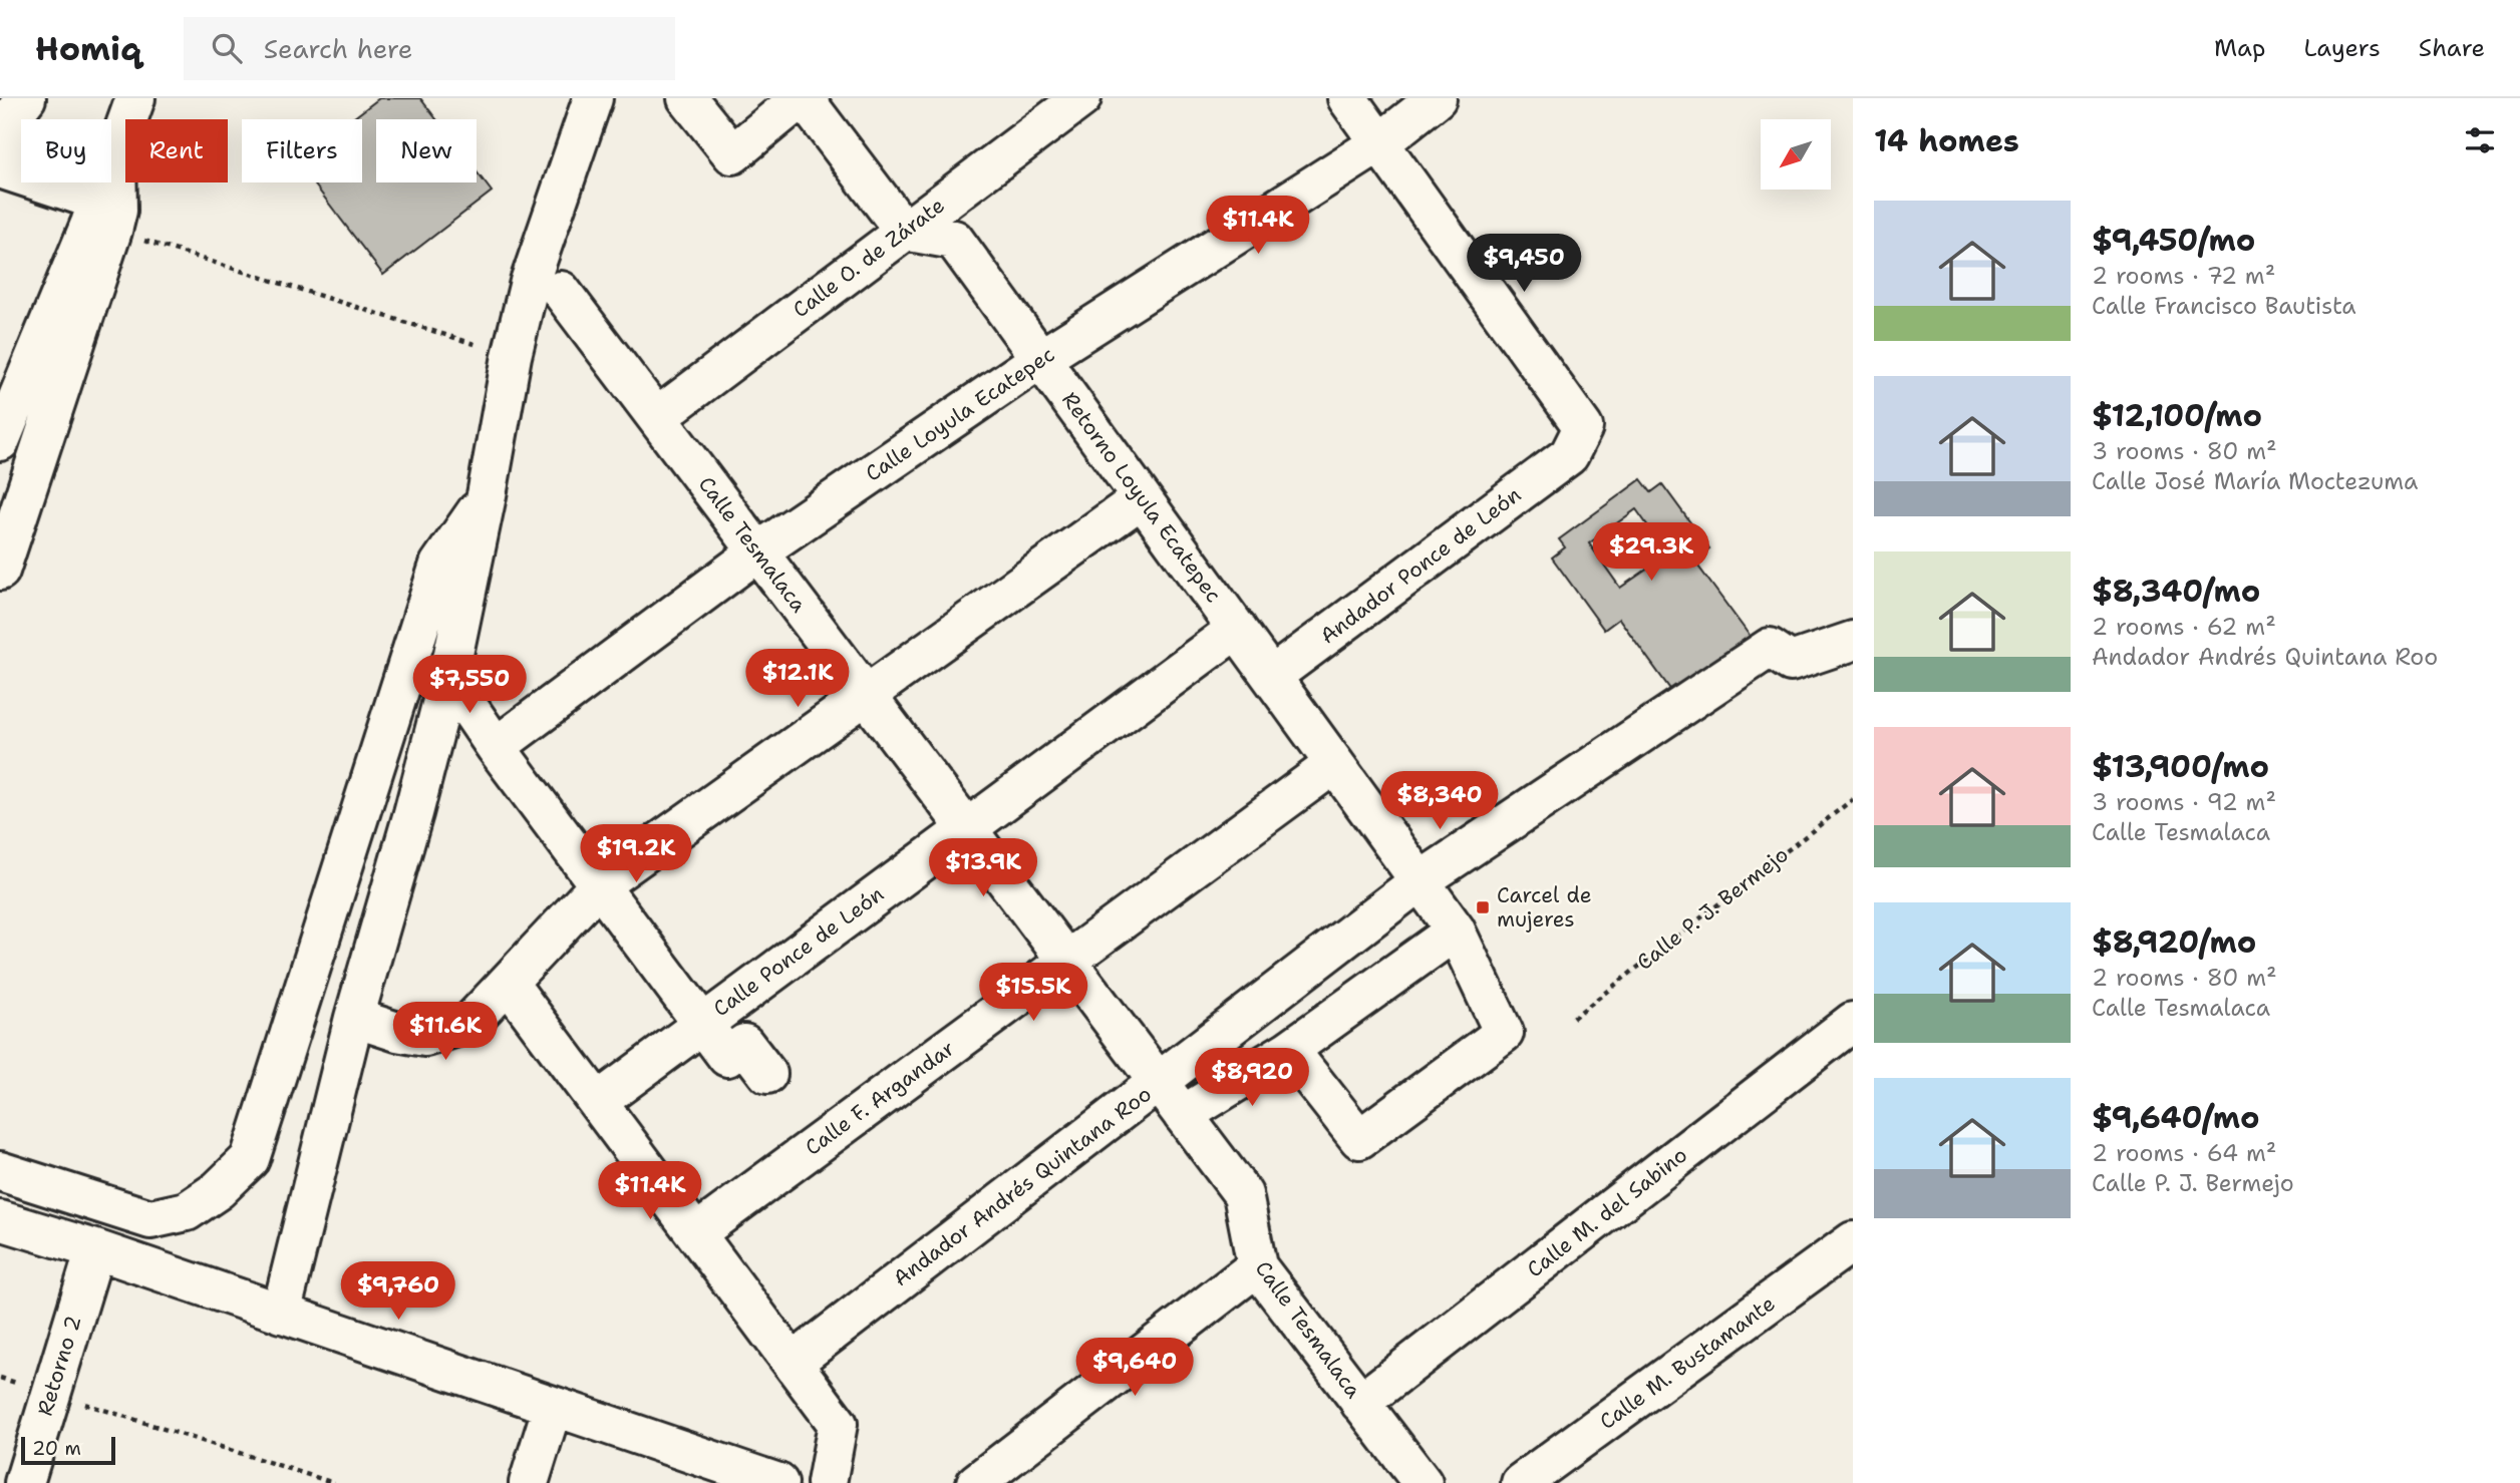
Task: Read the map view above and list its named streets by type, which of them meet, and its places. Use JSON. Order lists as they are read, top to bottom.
{
  "streets": {
    "street": [
      "Calle O. de Zárate",
      "Calle Loyula Ecatepec",
      "Retorno Loyula Ecatepec",
      "Calle Tesmalaca",
      "Andador Ponce de León",
      "Calle Ponce de León",
      "Calle F. Argandar",
      "Andador Andrés Quintana Roo",
      "Calle M. del Sabino",
      "Calle M. Bustamante",
      "Retorno 2"
    ],
    "path": ["Calle P. J. Bermejo"]
  },
  "crossings": [
    ["Calle O. de Zárate", "Retorno Loyula Ecatepec"],
    ["Calle O. de Zárate", "Calle Tesmalaca"],
    ["Calle Loyula Ecatepec", "Retorno Loyula Ecatepec"],
    ["Calle Loyula Ecatepec", "Calle Tesmalaca"],
    ["Calle Loyula Ecatepec", "Andador Ponce de León"],
    ["Retorno Loyula Ecatepec", "Andador Ponce de León"],
    ["Retorno Loyula Ecatepec", "Calle Ponce de León"],
    ["Retorno Loyula Ecatepec", "Calle F. Argandar"],
    ["Retorno Loyula Ecatepec", "Andador Andrés Quintana Roo"],
    ["Calle Tesmalaca", "Calle Ponce de León"],
    ["Calle Tesmalaca", "Calle F. Argandar"],
    ["Calle Tesmalaca", "Andador Andrés Quintana Roo"],
    ["Calle Tesmalaca", "Calle M. del Sabino"]
  ],
  "places": {
    "transit": ["Carcel de mujeres"]
  },
  "scale_bar": "20 m",
  "north": "bottom left",
  "page": {
    "header": "Homiq",
    "search": "Search here",
    "nav": ["Map", "Layers", "Share"],
    "heading": "14 homes",
    "chip": [
      "Buy",
      "Rent",
      "Filters",
      "New"
    ],
    "list": [
      {
        "name": "$9,450/mo",
        "note": "2 rooms · 72 m² · Calle Francisco Bautista"
      },
      {
        "name": "$12,100/mo",
        "note": "3 rooms · 80 m² · Calle José María Moctezuma"
      },
      {
        "name": "$8,340/mo",
        "note": "2 rooms · 62 m² · Andador Andrés Quintana Roo"
      },
      {
        "name": "$13,900/mo",
        "note": "3 rooms · 92 m² · Calle Tesmalaca"
      },
      {
        "name": "$8,920/mo",
        "note": "2 rooms · 80 m² · Calle Tesmalaca"
      },
      {
        "name": "$9,640/mo",
        "note": "2 rooms · 64 m² · Calle P. J. Bermejo"
      }
    ],
    "price": [
      "$11.4K",
      "$9,450",
      "$29.3K",
      "$12.1K",
      "$7,550",
      "$8,340",
      "$19.2K",
      "$13.9K",
      "$15.5K",
      "$11.6K",
      "$8,920",
      "$11.4K",
      "$9,760",
      "$9,640"
    ],
    "scale": "20 m"
  }
}
